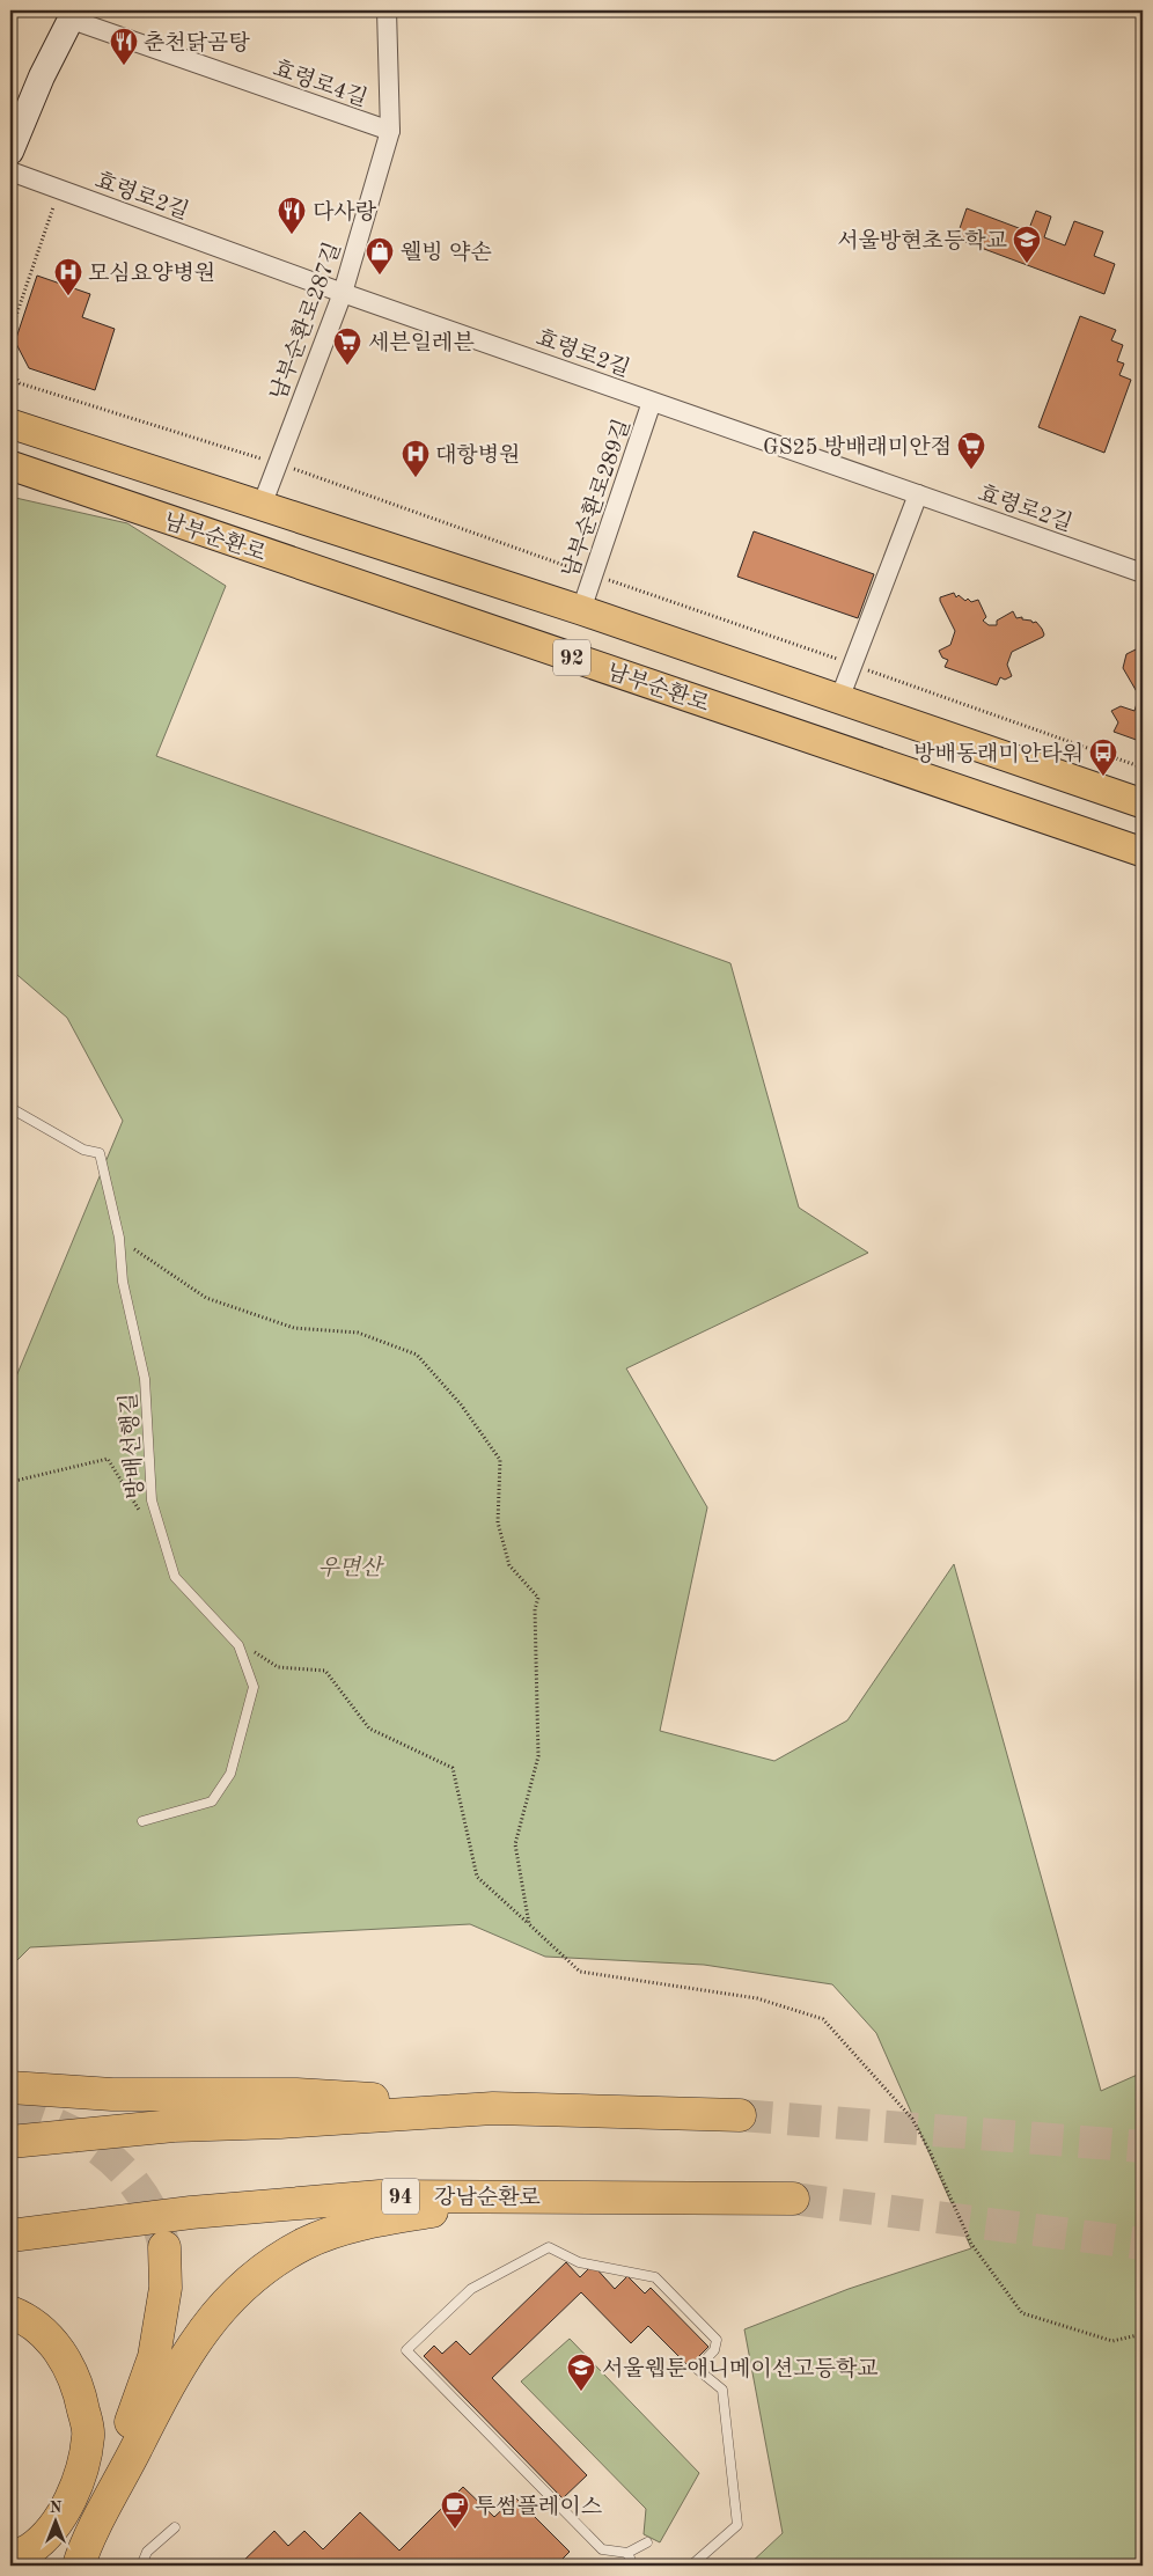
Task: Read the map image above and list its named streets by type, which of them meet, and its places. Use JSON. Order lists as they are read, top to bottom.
{
  "streets": {
    "highway": ["94", "강남순환로"],
    "main road": ["남부순환로", "92"],
    "street": [
      "효령로4길",
      "효령로2길",
      "남부순환로287길",
      "남부순환로289길"
    ],
    "lane": ["방배선행길"]
  },
  "crossings": [
    ["효령로4길", "남부순환로287길"],
    ["효령로2길", "남부순환로287길"],
    ["효령로2길", "남부순환로289길"],
    ["남부순환로287길", "남부순환로"],
    ["남부순환로289길", "남부순환로"]
  ],
  "parks": ["우면산"],
  "places": {
    "restaurant": ["춘천닭곰탕", "다사랑"],
    "school or university": ["서울방현초등학교", "서울웹툰애니메이션고등학교"],
    "shop": ["웰빙 약손"],
    "hospital": ["모심요양병원", "대항병원"],
    "supermarket": ["세븐일레븐", "GS25 방배래미안점"],
    "bus stop": ["방배동래미안타워"],
    "cafe": ["투썸플레이스"]
  },
  "north": "top"
}
